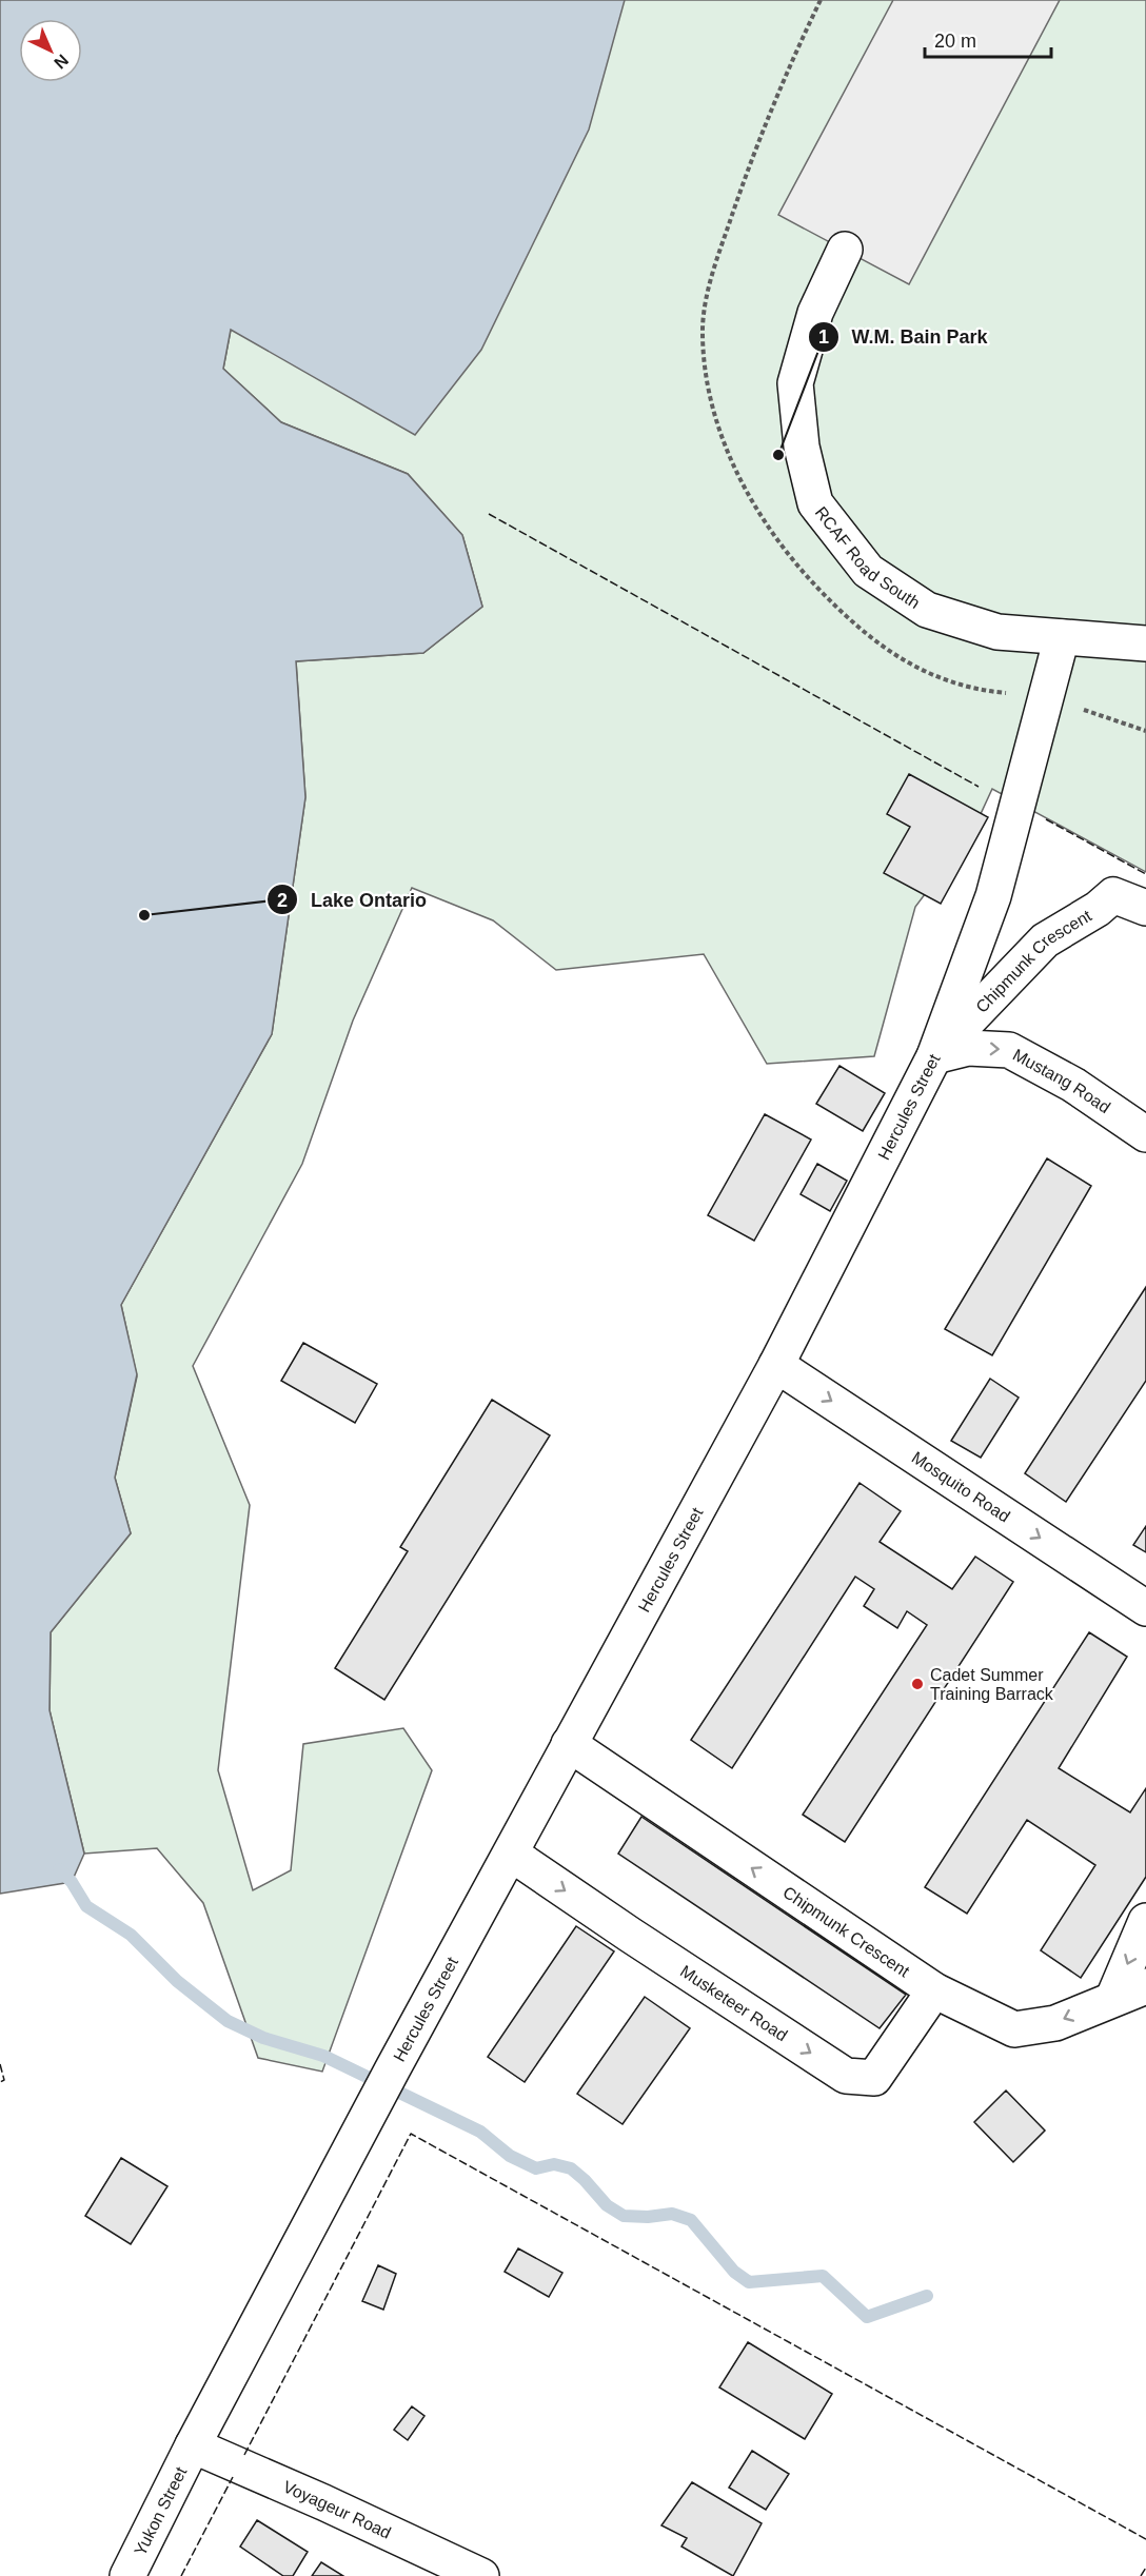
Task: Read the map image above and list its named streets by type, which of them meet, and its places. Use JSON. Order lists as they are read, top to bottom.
{
  "streets": {
    "street": [
      "RCAF Road South",
      "Chipmunk Crescent",
      "Mustang Road",
      "Hercules Street",
      "Mosquito Road",
      "Musketeer Road",
      "Voyageur Road",
      "Yukon Street"
    ]
  },
  "crossings": [
    ["RCAF Road South", "Hercules Street"],
    ["Chipmunk Crescent", "Mustang Road"],
    ["Chipmunk Crescent", "Hercules Street"],
    ["Chipmunk Crescent", "Musketeer Road"],
    ["Mustang Road", "Hercules Street"],
    ["Hercules Street", "Mosquito Road"],
    ["Hercules Street", "Musketeer Road"],
    ["Hercules Street", "Voyageur Road"],
    ["Hercules Street", "Yukon Street"],
    ["Voyageur Road", "Yukon Street"]
  ],
  "one_way": [
    "Chipmunk Crescent",
    "Mustang Road",
    "Mosquito Road",
    "Musketeer Road"
  ],
  "places": ["W.M. Bain Park", "Lake Ontario", "Cadet Summer Training Barrack"],
  "scale_bar": "20 m",
  "north": "bottom right"
}
